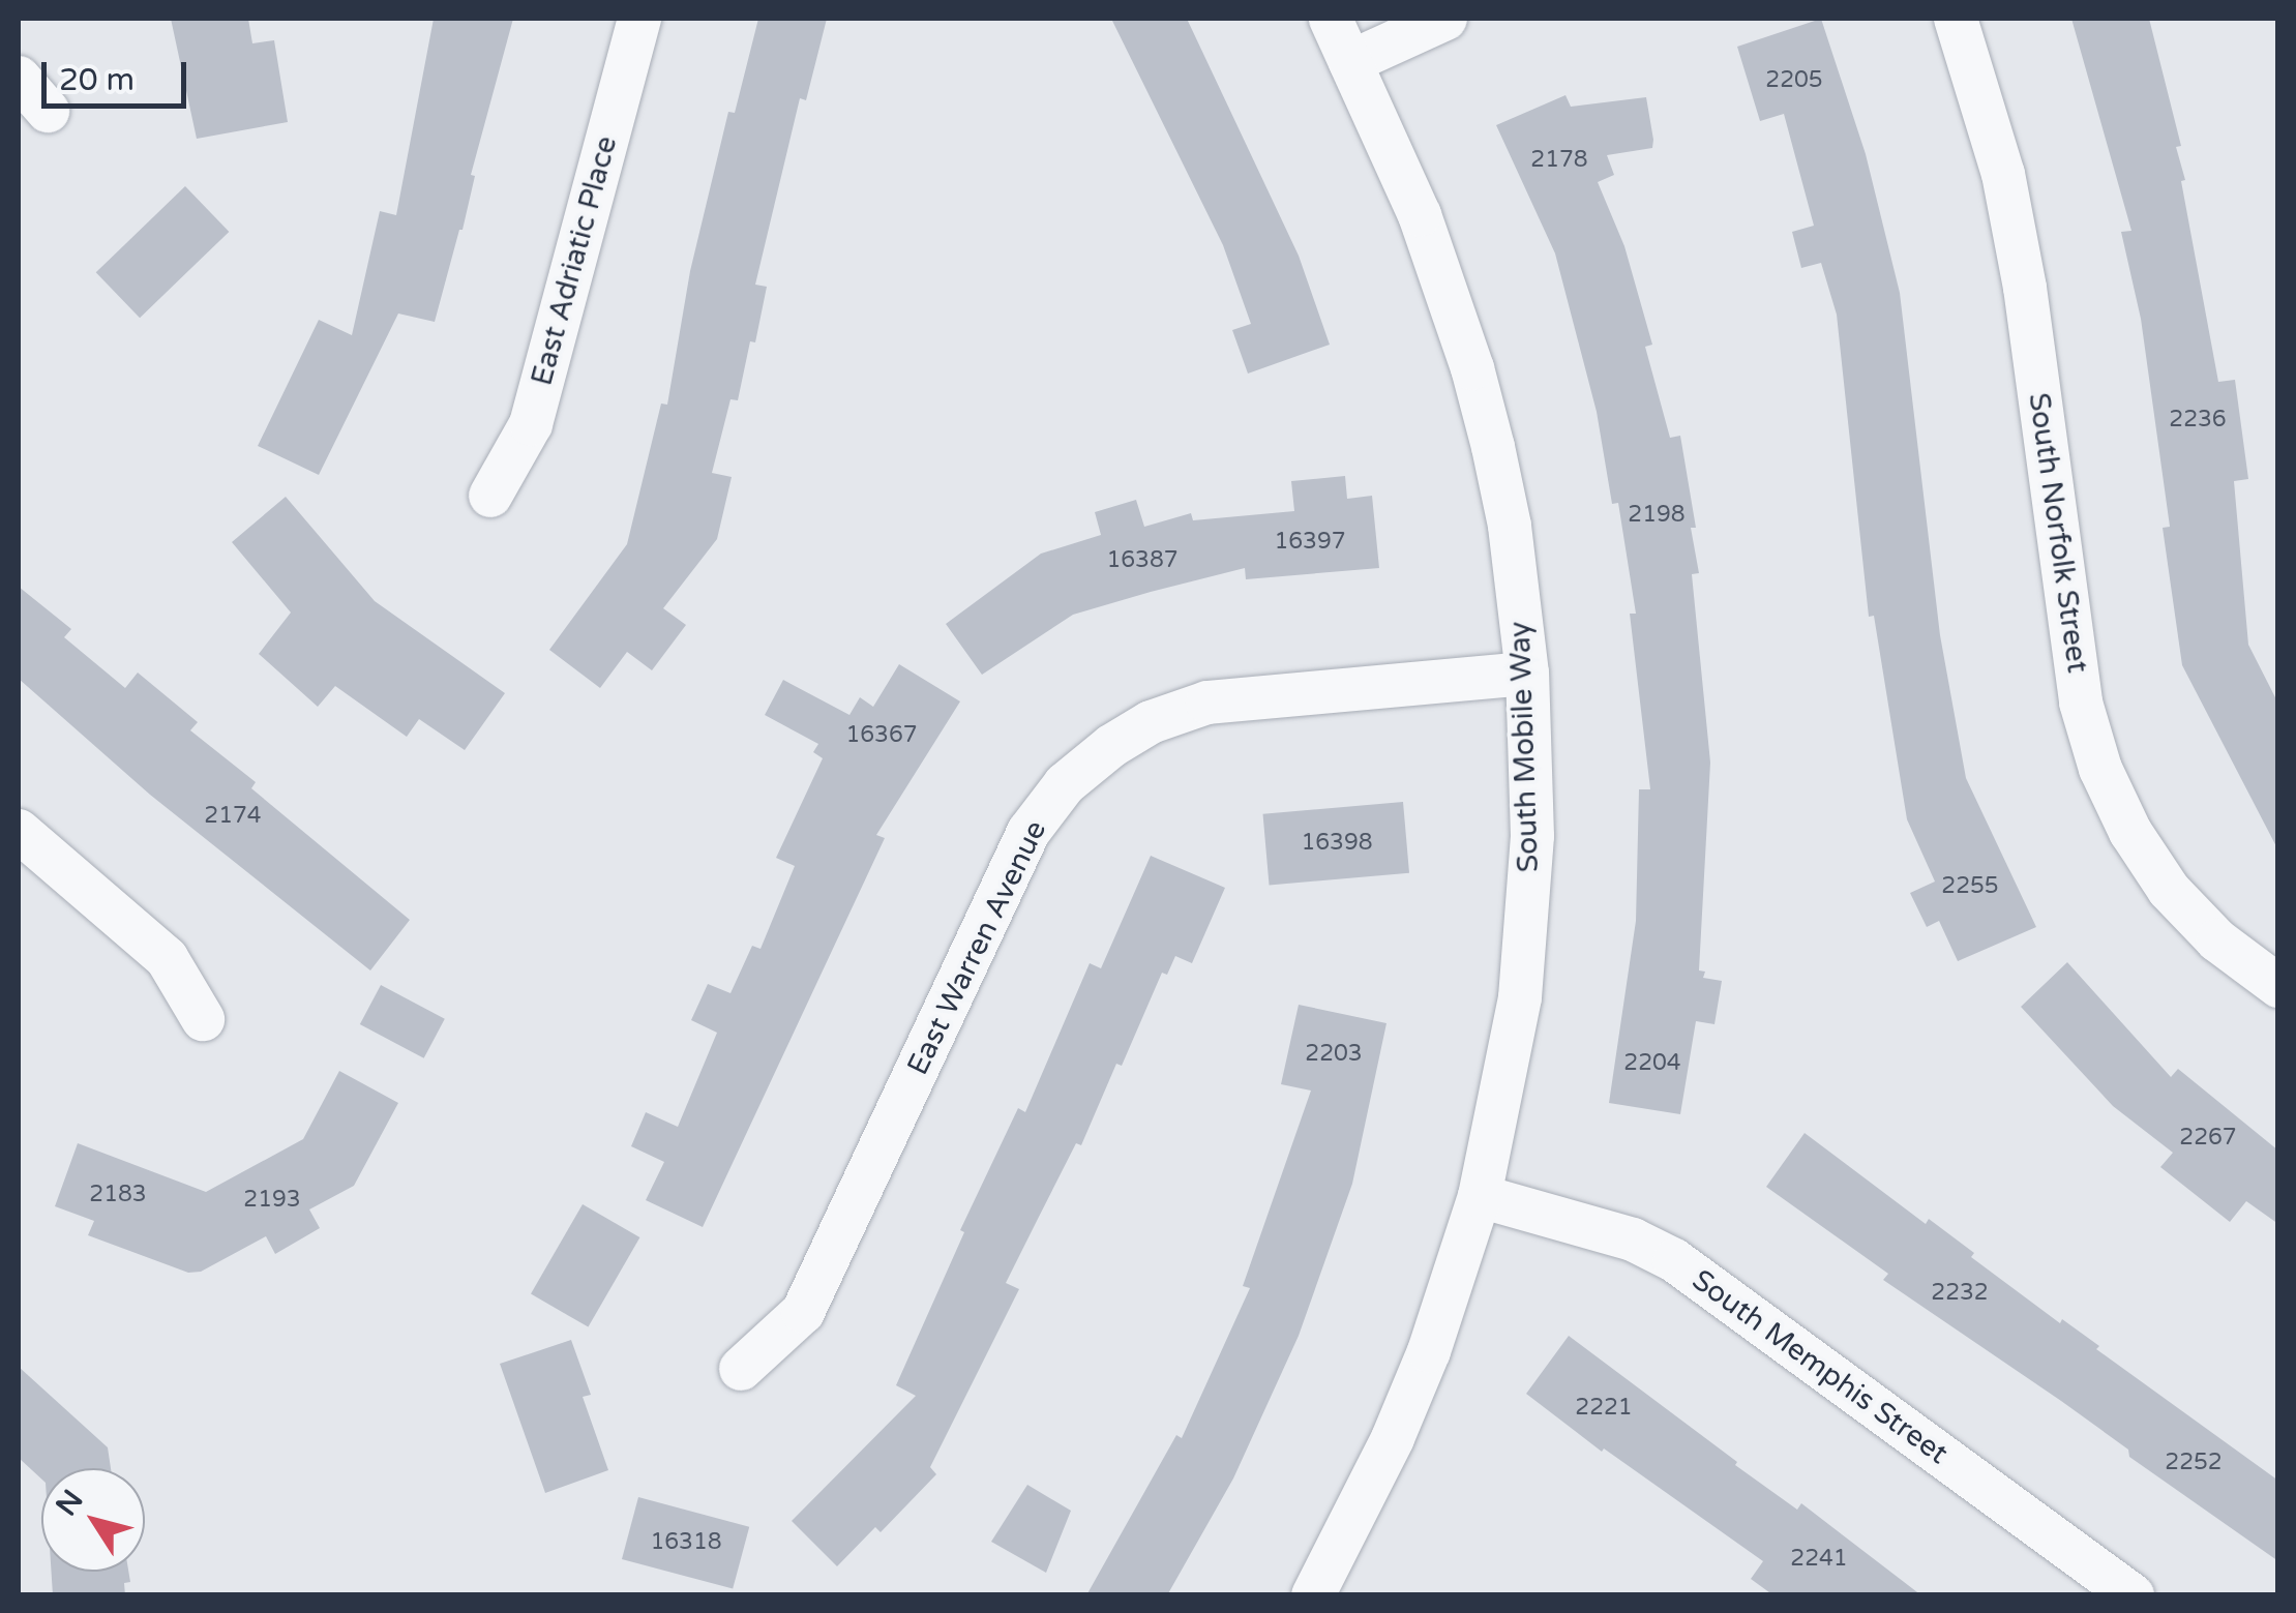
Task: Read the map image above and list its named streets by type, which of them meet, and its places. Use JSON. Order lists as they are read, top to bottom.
{
  "streets": {
    "street": [
      "East Adriatic Place",
      "South Norfolk Street",
      "South Mobile Way",
      "East Warren Avenue",
      "South Memphis Street"
    ]
  },
  "crossings": [
    ["South Mobile Way", "East Warren Avenue"],
    ["South Mobile Way", "South Memphis Street"]
  ],
  "house_numbers": [
    "2205",
    "2178",
    "2236",
    "2198",
    "16397",
    "16387",
    "16367",
    "2174",
    "16398",
    "2255",
    "2203",
    "2204",
    "2267",
    "2183",
    "2193",
    "2232",
    "2221",
    "2252",
    "16318",
    "2241"
  ],
  "scale_bar": "20 m",
  "north": "top left"
}
